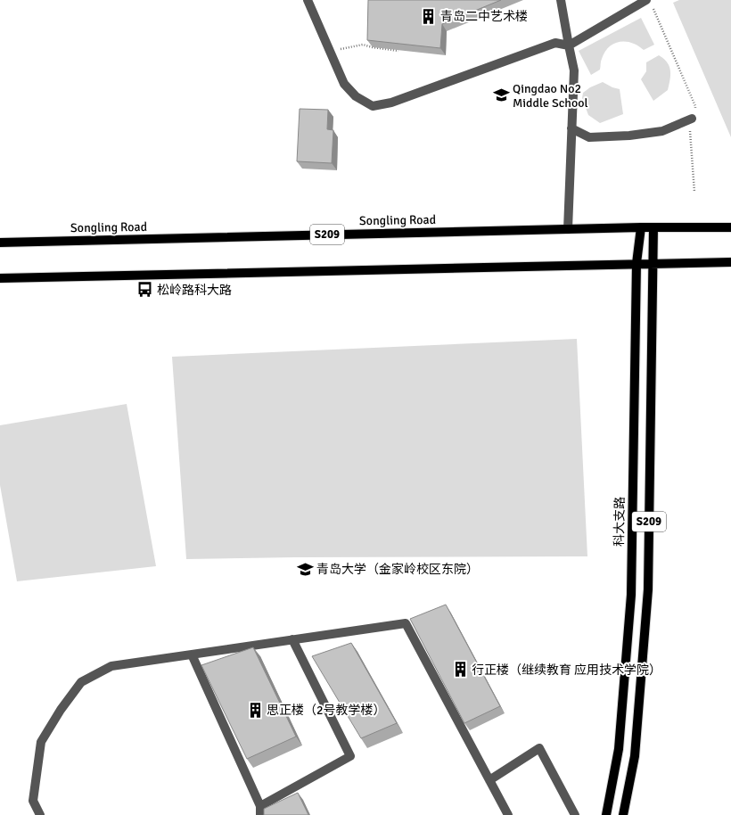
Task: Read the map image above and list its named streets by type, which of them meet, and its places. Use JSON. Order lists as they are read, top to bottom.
{
  "streets": {
    "main road": ["Songling Road", "S209", "科大支路"]
  },
  "crossings": [
    ["Songling Road", "S209"],
    ["Songling Road", "科大支路"]
  ],
  "places": {
    "building": ["青岛二中艺术楼", "行正楼（继续教育 应用技术学院）", "思正楼（2号教学楼）"],
    "school or university": ["Qingdao No2 Middle School", "青岛大学（金家岭校区东院）"],
    "bus stop": ["松岭路科大路"]
  }
}
